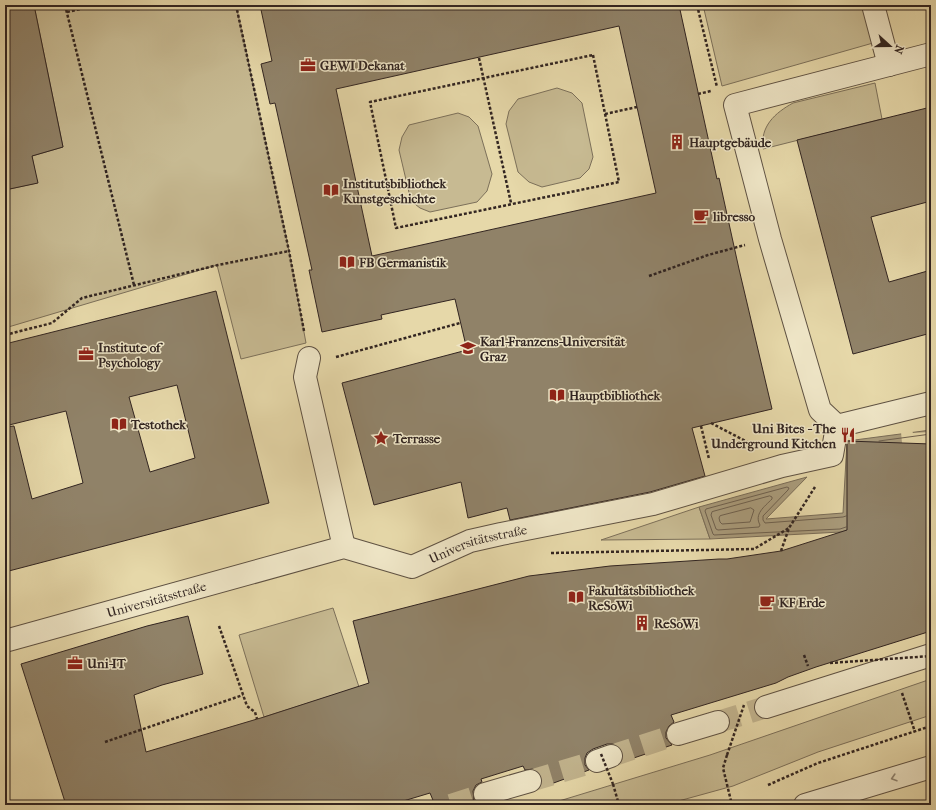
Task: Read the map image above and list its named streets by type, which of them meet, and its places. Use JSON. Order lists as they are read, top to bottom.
{
  "streets": {
    "street": ["Universitätsstraße"]
  },
  "places": {
    "office": ["GEWI Dekanat", "Institute of Psychology", "Uni-IT"],
    "building": ["Hauptgebäude", "ReSoWi"],
    "library": [
      "Institutsbibliothek Kunstgeschichte",
      "FB Germanistik",
      "Hauptbibliothek",
      "Testothek",
      "Fakultätsbibliothek ReSoWi"
    ],
    "cafe": ["libresso", "KF Erde"],
    "school or university": ["Karl-Franzens-Universität Graz"],
    "restaurant": ["Uni Bites - The Underground Kitchen"],
    "place": ["Terrasse"]
  },
  "north": "right"
}
